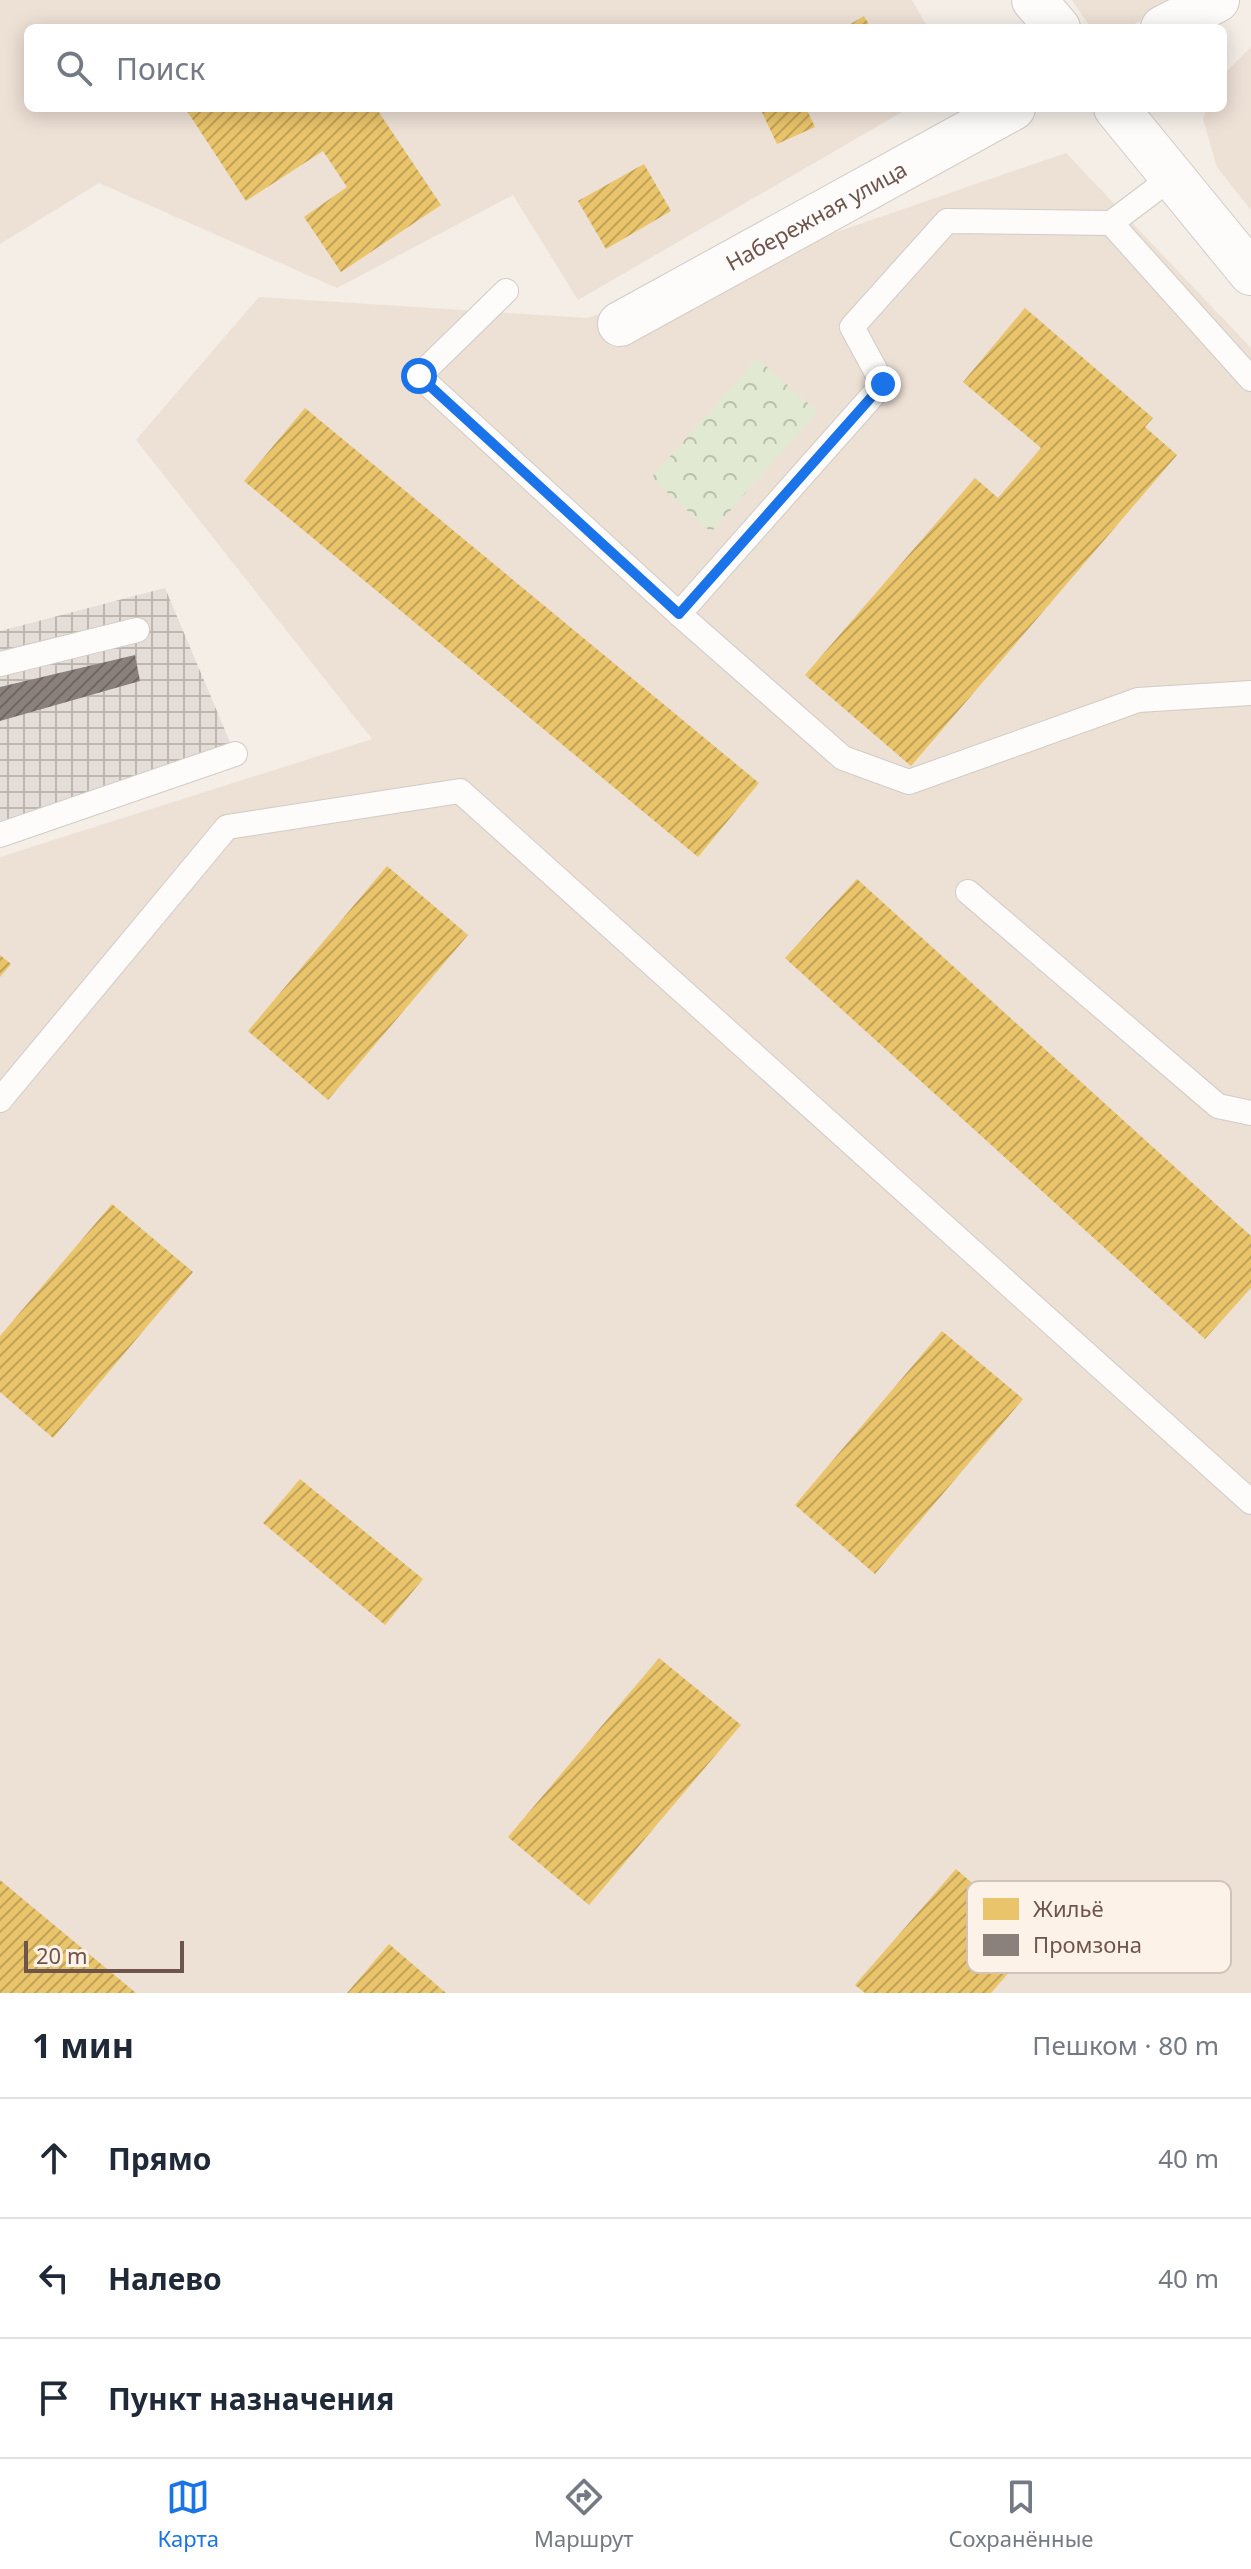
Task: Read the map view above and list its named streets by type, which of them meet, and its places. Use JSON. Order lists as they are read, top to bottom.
{
  "streets": {
    "street": ["Набережная улица"]
  },
  "legend": ["Жильё", "Промзона"],
  "scale_bar": "20 m",
  "page": {
    "search": "Поиск",
    "scale": "20 m",
    "heading": ["1 мин", "Пешком · 80 m"],
    "list": [
      ["Прямо", "40 m"],
      ["Налево", "40 m"],
      "Пункт назначения"
    ],
    "nav": ["Карта", "Маршрут", "Сохранённые"]
  }
}
